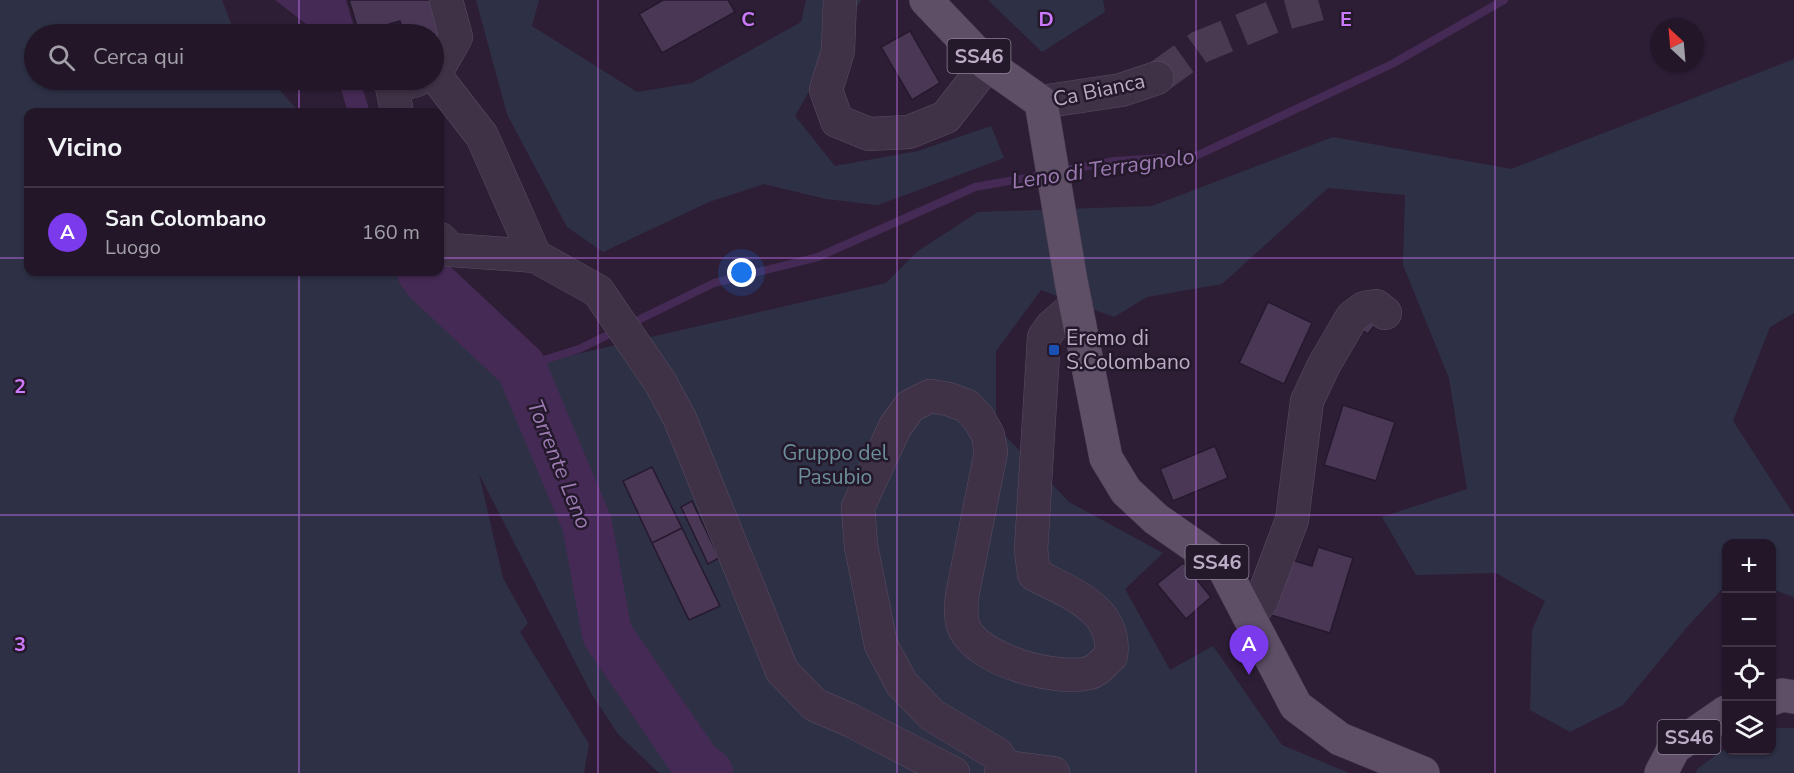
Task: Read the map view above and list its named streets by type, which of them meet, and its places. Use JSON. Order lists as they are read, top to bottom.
{
  "streets": {
    "main road": ["SS46"],
    "street": ["Ca Bianca"]
  },
  "crossings": [
    ["SS46", "Ca Bianca"]
  ],
  "water": ["Leno di Terragnolo", "Torrente Leno"],
  "parks": ["Gruppo del Pasubio"],
  "places": {
    "transit": ["Eremo di S.Colombano"]
  },
  "north": "top left",
  "page": {
    "search": "Cerca qui",
    "heading": "Vicino",
    "list": [
      {
        "mark": "A",
        "name": "San Colombano",
        "note": "Luogo",
        "value": "160 m"
      }
    ],
    "map_buttons": ["+", "−"],
    "pins": "A"
  },
  "grid": {
    "columns": ["C", "D", "E"],
    "rows": ["2", "3"]
  }
}
